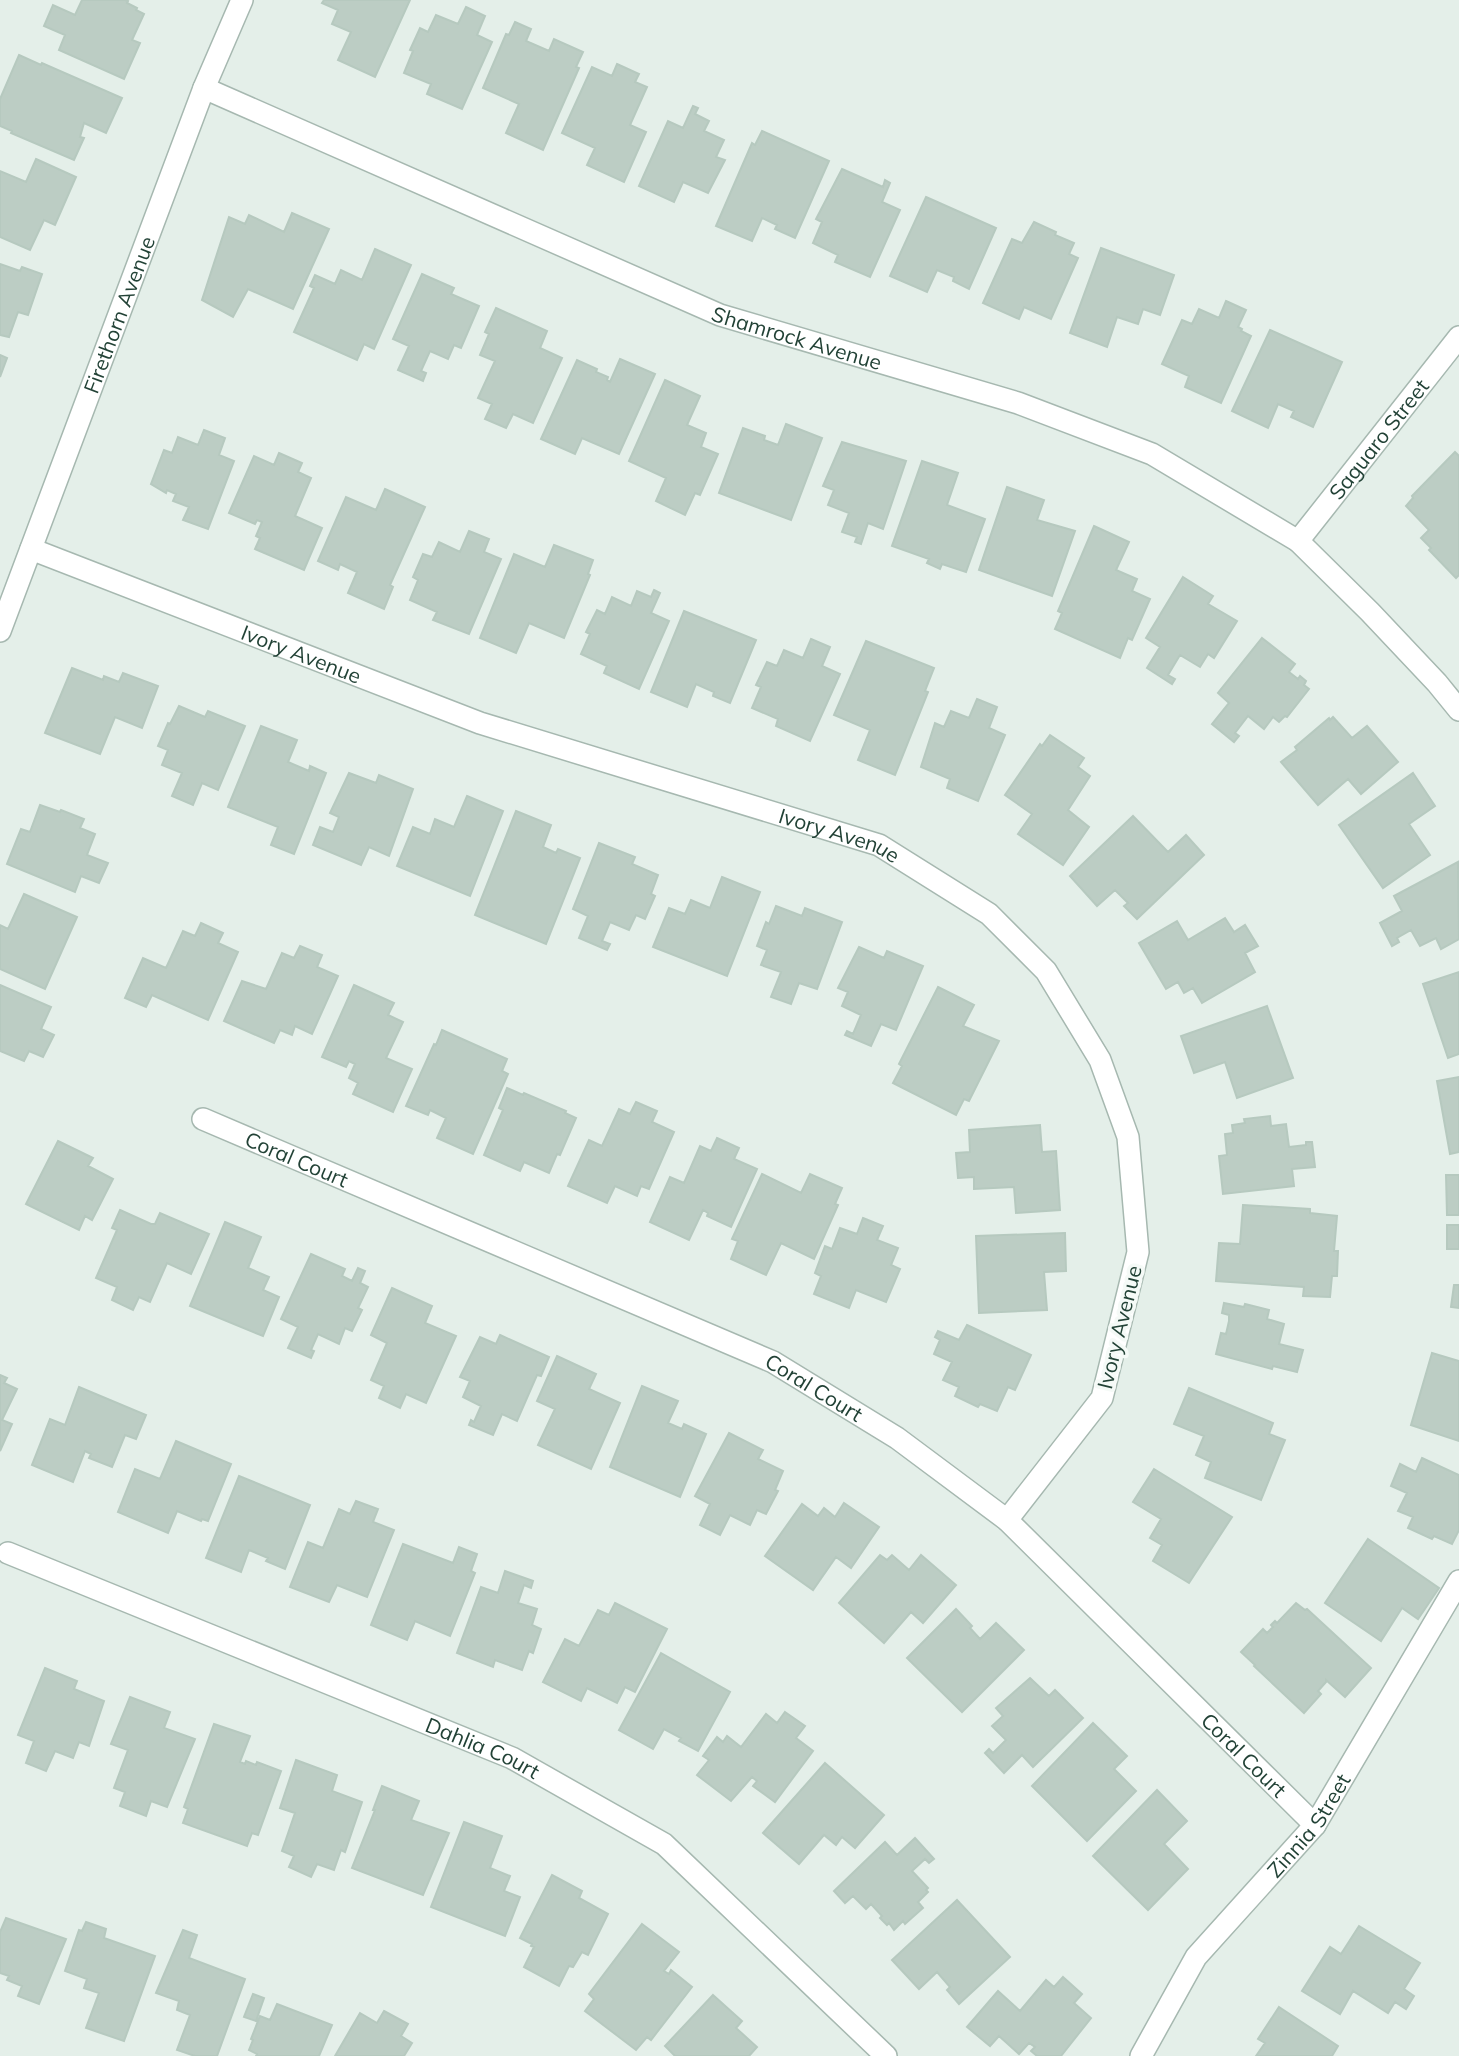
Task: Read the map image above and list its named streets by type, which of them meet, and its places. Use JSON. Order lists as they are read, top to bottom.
{
  "streets": {
    "street": [
      "Firethorn Avenue",
      "Shamrock Avenue",
      "Saguaro Street",
      "Ivory Avenue",
      "Coral Court",
      "Dahlia Court",
      "Zinnia Street"
    ]
  },
  "crossings": [
    ["Firethorn Avenue", "Shamrock Avenue"],
    ["Firethorn Avenue", "Ivory Avenue"],
    ["Shamrock Avenue", "Saguaro Street"],
    ["Ivory Avenue", "Coral Court"],
    ["Coral Court", "Zinnia Street"]
  ]
}
